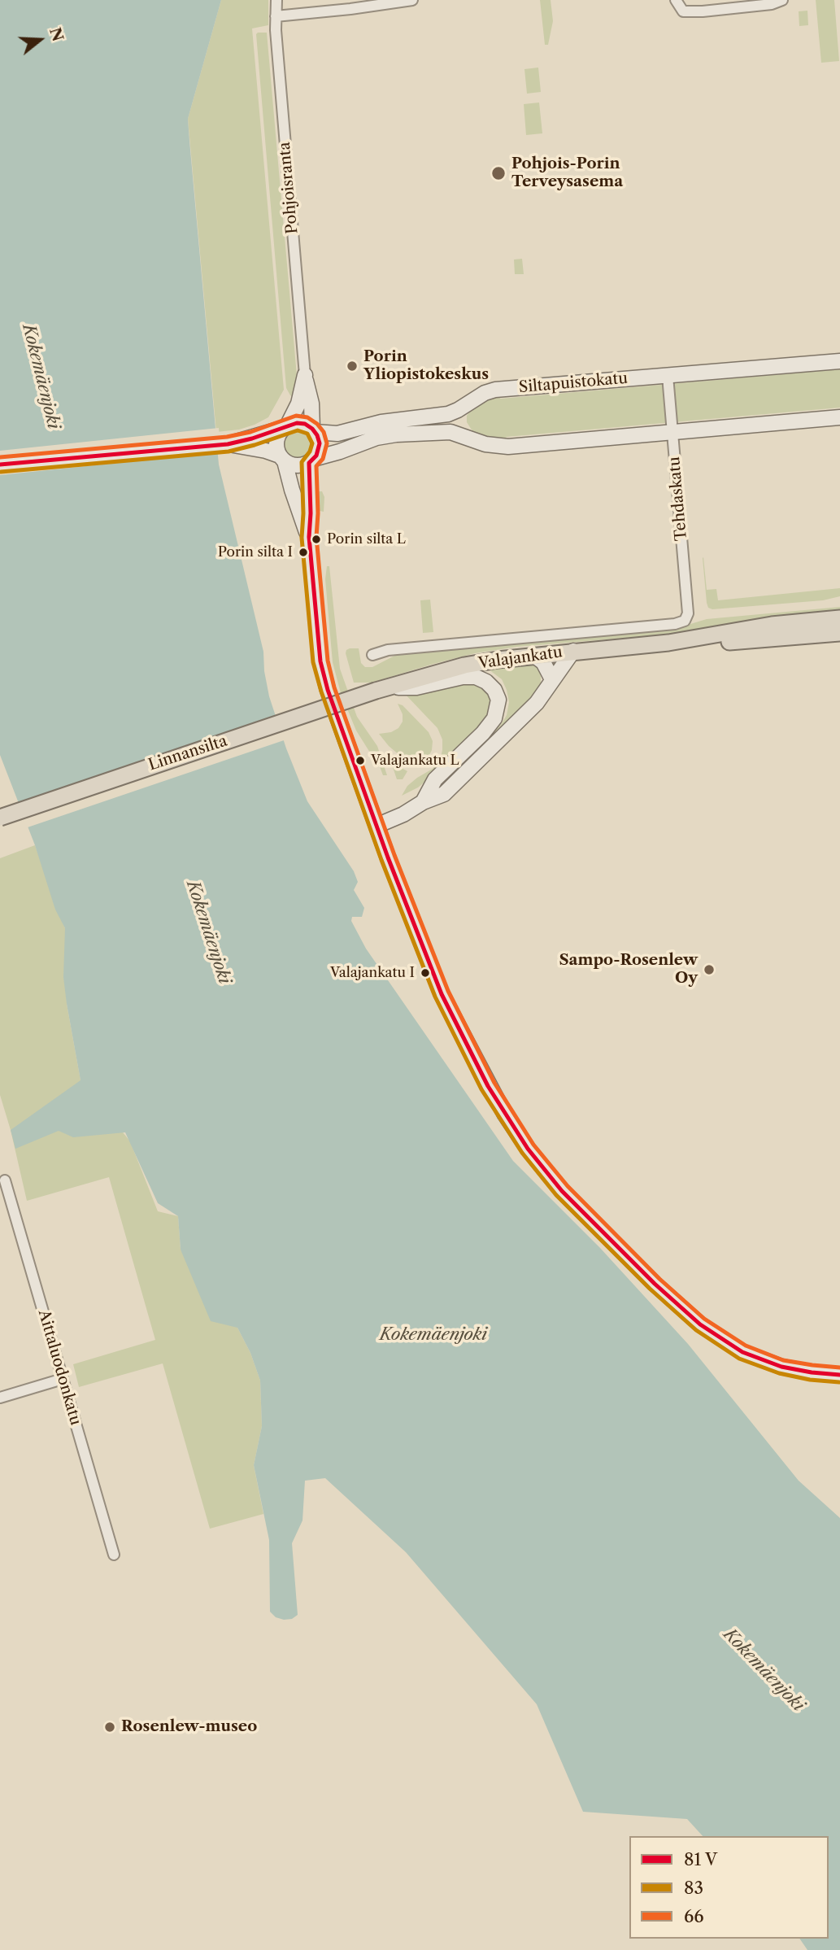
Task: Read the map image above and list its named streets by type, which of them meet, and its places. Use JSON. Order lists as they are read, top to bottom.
{
  "streets": {
    "main road": [
      "Pohjoisranta",
      "Siltapuistokatu",
      "Valajankatu",
      "Linnansilta"
    ],
    "street": ["Tehdaskatu", "Aittaluodonkatu"]
  },
  "crossings": [
    ["Pohjoisranta", "Siltapuistokatu"],
    ["Siltapuistokatu", "Tehdaskatu"],
    ["Valajankatu", "Linnansilta"]
  ],
  "water": ["Kokemäenjoki"],
  "places": [
    "Pohjois-Porin Terveysasema",
    "Porin Yliopistokeskus",
    "Porin silta L",
    "Porin silta I",
    "Valajankatu L",
    "Sampo-Rosenlew Oy",
    "Valajankatu I",
    "Rosenlew-museo"
  ],
  "lines": ["transit line 66", "transit line 83"],
  "legend": ["81 V", "83", "66"],
  "north": "right"
}
